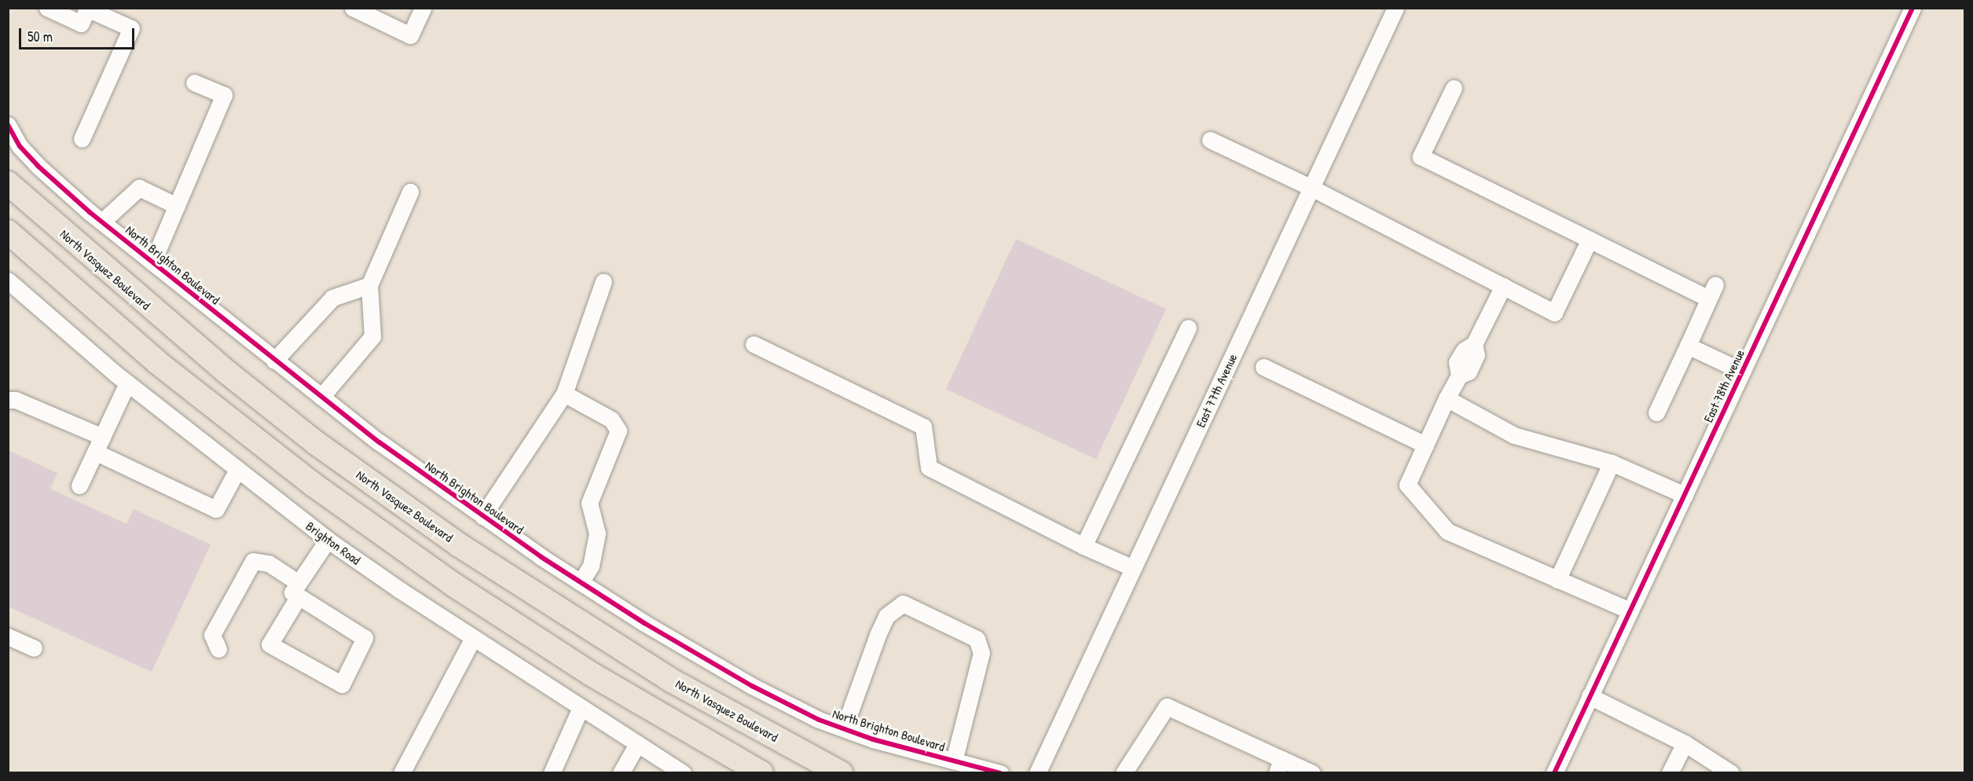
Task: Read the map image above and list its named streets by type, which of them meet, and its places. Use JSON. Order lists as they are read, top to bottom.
{
  "streets": {
    "highway": ["North Vasquez Boulevard"],
    "street": [
      "North Brighton Boulevard",
      "East 78th Avenue",
      "East 77th Avenue",
      "Brighton Road"
    ]
  },
  "scale_bar": "50 m"
}
